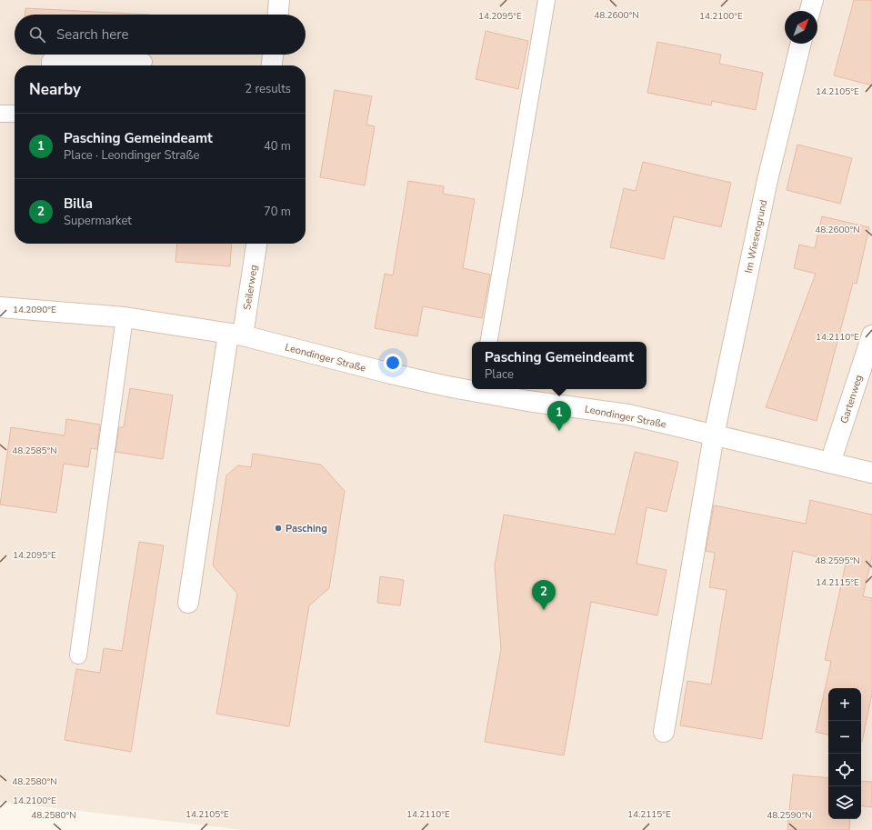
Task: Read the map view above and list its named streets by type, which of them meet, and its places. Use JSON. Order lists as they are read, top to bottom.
{
  "streets": {
    "street": [
      "Im Wiesengrund",
      "Seilerweg",
      "Leondinger Straße",
      "Gartenweg"
    ]
  },
  "crossings": [
    ["Im Wiesengrund", "Leondinger Straße"],
    ["Seilerweg", "Leondinger Straße"],
    ["Leondinger Straße", "Gartenweg"]
  ],
  "places": ["Pasching"],
  "north": "top right",
  "page": {
    "search": "Search here",
    "heading": ["Nearby", "2 results"],
    "list": [
      {
        "mark": "1",
        "name": "Pasching Gemeindeamt",
        "note": "Place · Leondinger Straße",
        "value": "40 m"
      },
      {
        "mark": "2",
        "name": "Billa",
        "note": "Supermarket",
        "value": "70 m"
      }
    ],
    "popup": ["Pasching Gemeindeamt", "Place"],
    "pins": ["1", "2"],
    "map_buttons": ["+", "−"]
  },
  "coordinates": [
    "48.2600°N",
    "14.2095°E",
    "14.2100°E",
    "14.2105°E",
    "14.2090°E",
    "14.2110°E",
    "48.2585°N",
    "48.2595°N",
    "14.2115°E",
    "48.2580°N",
    "48.2590°N"
  ]
}
